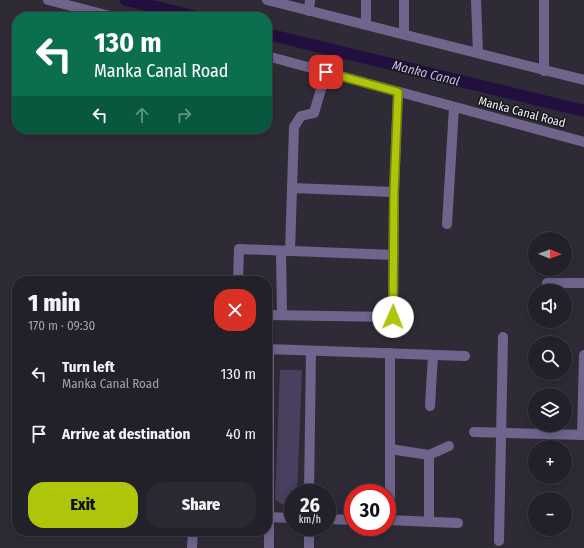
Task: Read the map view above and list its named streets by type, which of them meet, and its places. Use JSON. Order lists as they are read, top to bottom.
{
  "streets": {
    "street": ["Manka Canal Road"]
  },
  "water": ["Manka Canal"],
  "north": "right",
  "page": {
    "turn": ["130 m", "Manka Canal Road"],
    "map_buttons": ["+", "−"],
    "heading": ["1 min", "170 m · 09:30"],
    "list": [
      {
        "name": "Turn left",
        "note": "Manka Canal Road",
        "value": "130 m"
      },
      {
        "name": "Arrive at destination",
        "value": "40 m"
      }
    ],
    "buttons": ["Exit", "Share"],
    "speed": "26 km/h",
    "limit": "30"
  }
}
